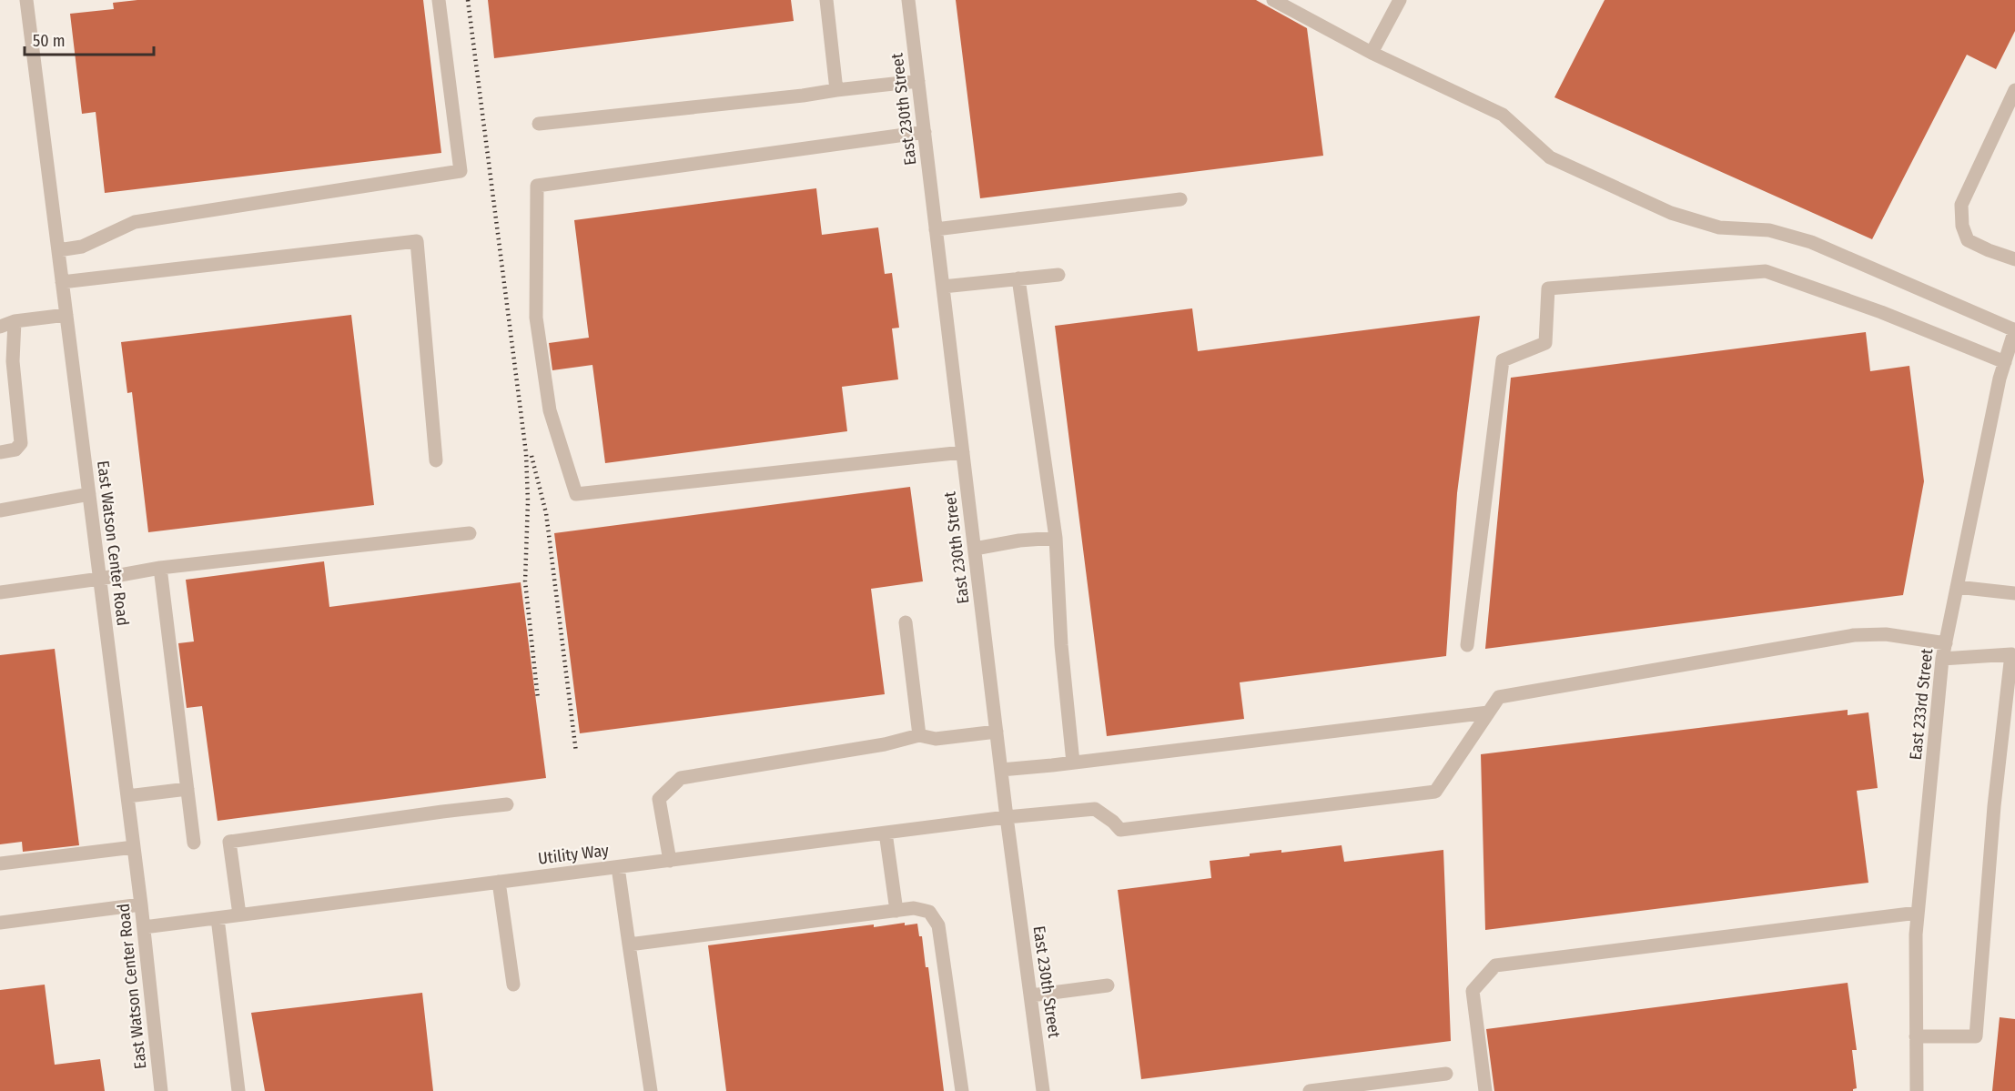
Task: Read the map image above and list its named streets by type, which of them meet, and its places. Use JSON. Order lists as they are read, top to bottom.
{
  "streets": {
    "street": [
      "East 230th Street",
      "East Watson Center Road",
      "East 233rd Street",
      "Utility Way"
    ]
  },
  "crossings": [
    ["East 230th Street", "Utility Way"],
    ["East Watson Center Road", "Utility Way"],
    ["East 233rd Street", "Utility Way"]
  ],
  "scale_bar": "50 m"
}
